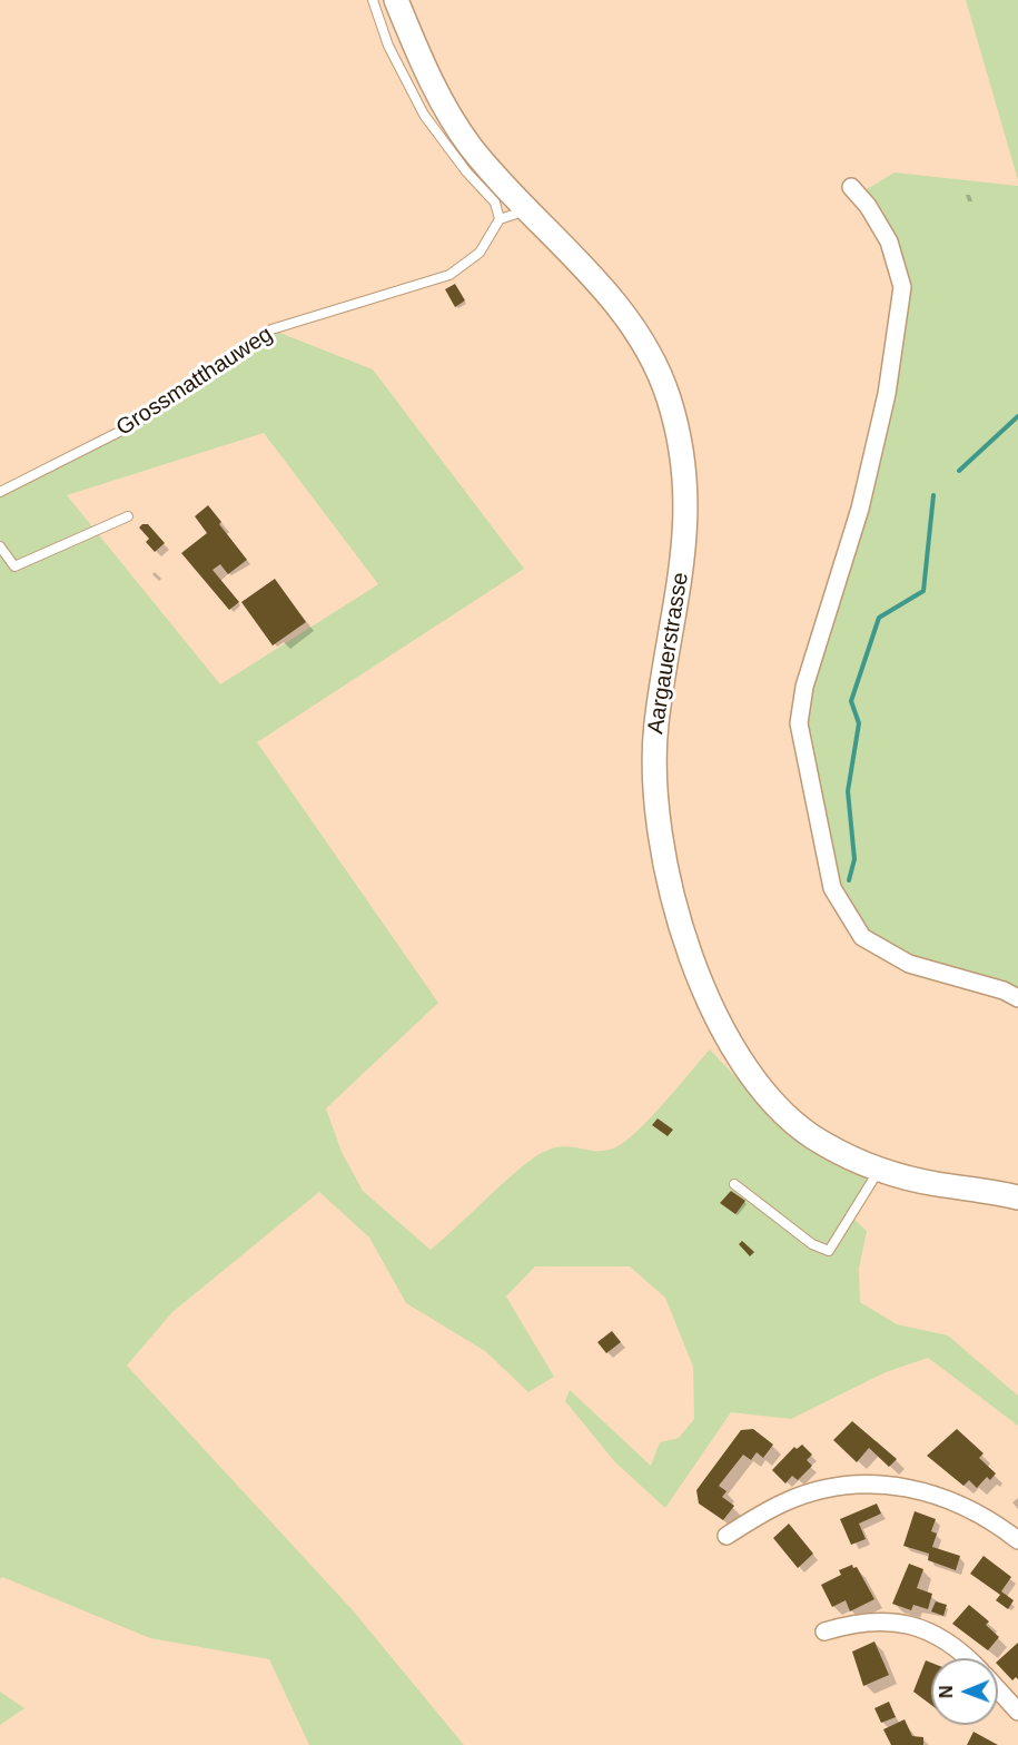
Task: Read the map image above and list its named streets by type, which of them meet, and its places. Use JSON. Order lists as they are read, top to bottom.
{
  "streets": {
    "main road": ["Aargauerstrasse"],
    "lane": ["Grossmatthauweg"]
  },
  "north": "left"
}
